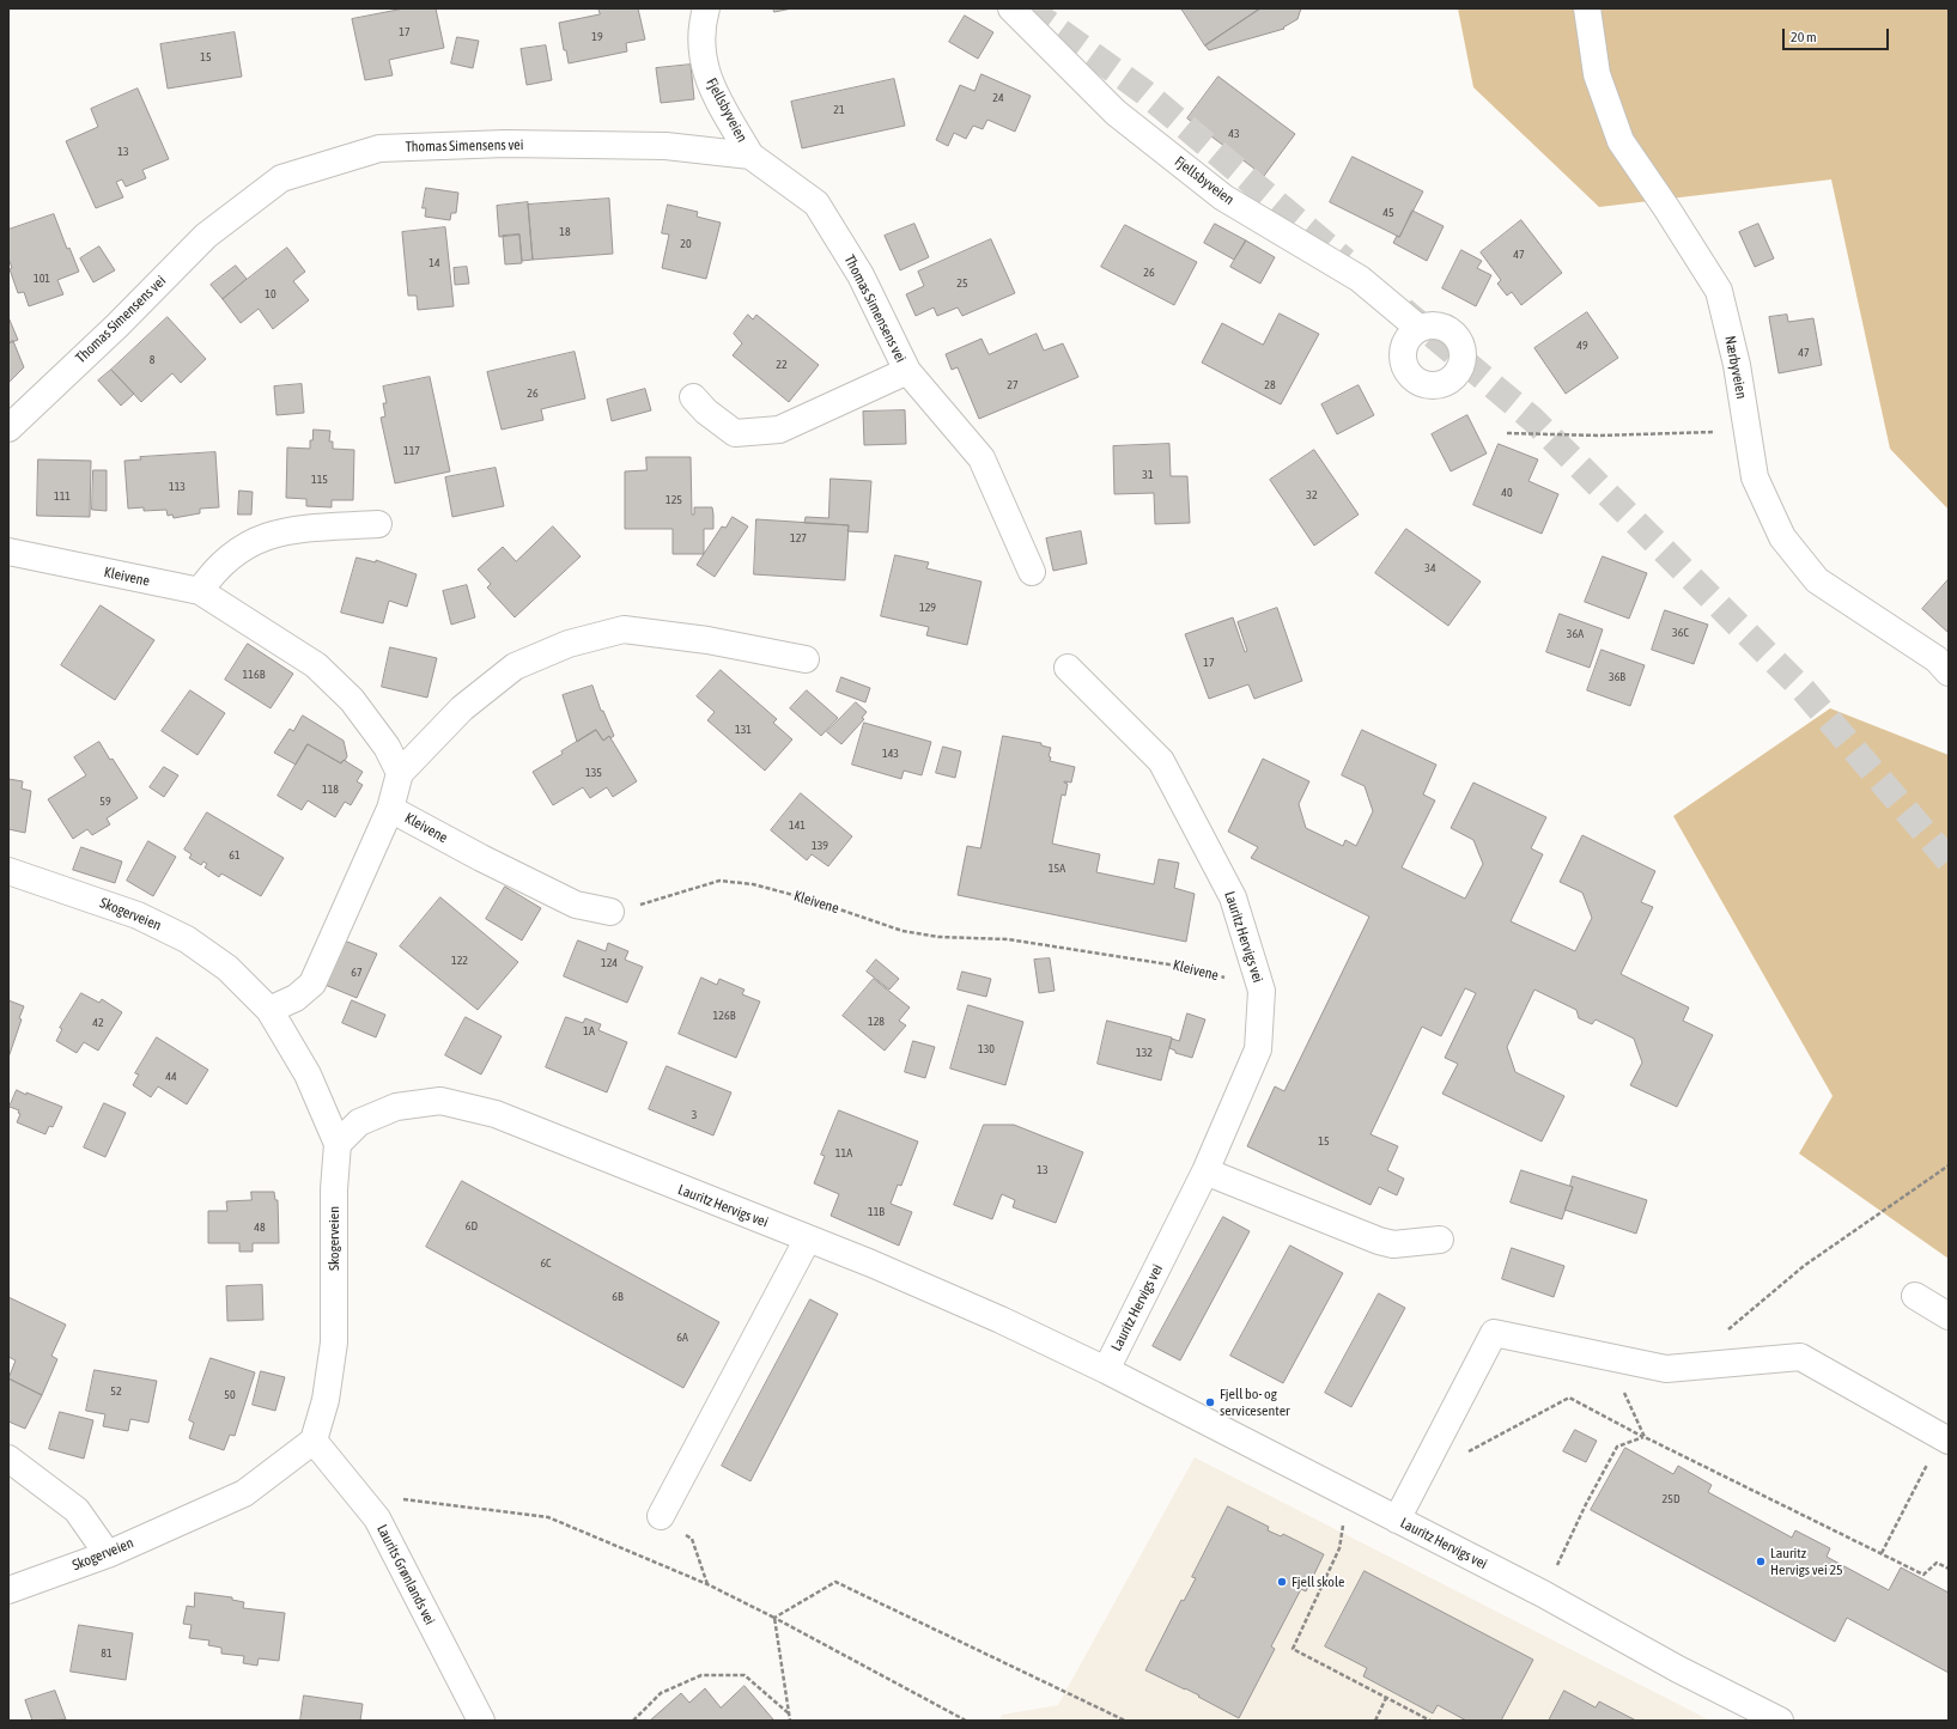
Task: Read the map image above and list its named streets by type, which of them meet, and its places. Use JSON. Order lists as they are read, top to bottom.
{
  "streets": {
    "street": [
      "Fjellsbyveien",
      "Thomas Simensens vei",
      "Nærbyveien",
      "Kleivene",
      "Skogerveien",
      "Lauritz Hervigs vei",
      "Laurits Grønlands vei"
    ]
  },
  "crossings": [
    ["Fjellsbyveien", "Thomas Simensens vei"],
    ["Kleivene", "Skogerveien"],
    ["Kleivene", "Lauritz Hervigs vei"],
    ["Skogerveien", "Lauritz Hervigs vei"],
    ["Skogerveien", "Laurits Grønlands vei"]
  ],
  "places": ["Fjell bo- og servicesenter", "Lauritz Hervigs vei 25", "Fjell skole"],
  "house_numbers": [
    "17",
    "19",
    "15",
    "24",
    "21",
    "43",
    "13",
    "45",
    "18",
    "20",
    "47",
    "14",
    "26",
    "101",
    "25",
    "10",
    "49",
    "47",
    "8",
    "22",
    "27",
    "28",
    "26",
    "117",
    "31",
    "115",
    "113",
    "40",
    "32",
    "111",
    "125",
    "127",
    "34",
    "129",
    "36C",
    "36A",
    "17",
    "116B",
    "36B",
    "131",
    "143",
    "135",
    "118",
    "59",
    "141",
    "139",
    "61",
    "15A",
    "122",
    "124",
    "67",
    "126B",
    "128",
    "42",
    "1A",
    "130",
    "132",
    "44",
    "3",
    "15",
    "11A",
    "13",
    "11B",
    "6D",
    "48",
    "6C",
    "6B",
    "6A",
    "52",
    "50",
    "25D",
    "81"
  ],
  "scale_bar": "20 m"
}
